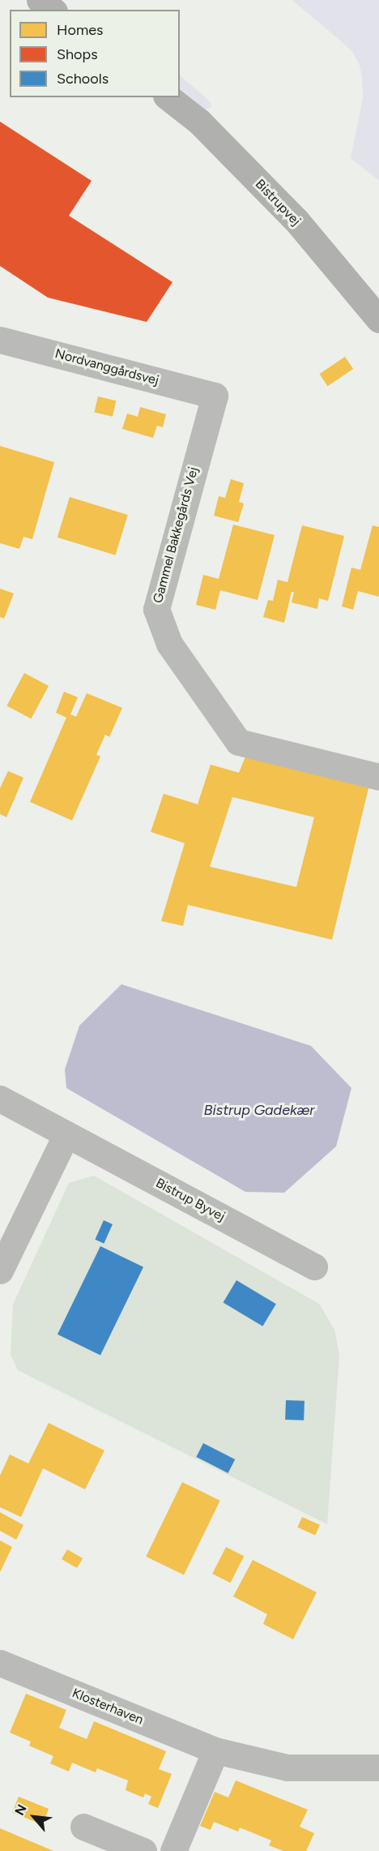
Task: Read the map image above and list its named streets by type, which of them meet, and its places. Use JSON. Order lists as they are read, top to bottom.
{
  "streets": {
    "main road": ["Bistrupvej"],
    "street": [
      "Nordvanggårdsvej",
      "Gammel Bakkegårds Vej",
      "Bistrup Byvej",
      "Klosterhaven"
    ]
  },
  "crossings": [
    ["Nordvanggårdsvej", "Gammel Bakkegårds Vej"]
  ],
  "water": ["Bistrup Gadekær"],
  "legend": ["Homes", "Shops", "Schools"],
  "north": "top left"
}
